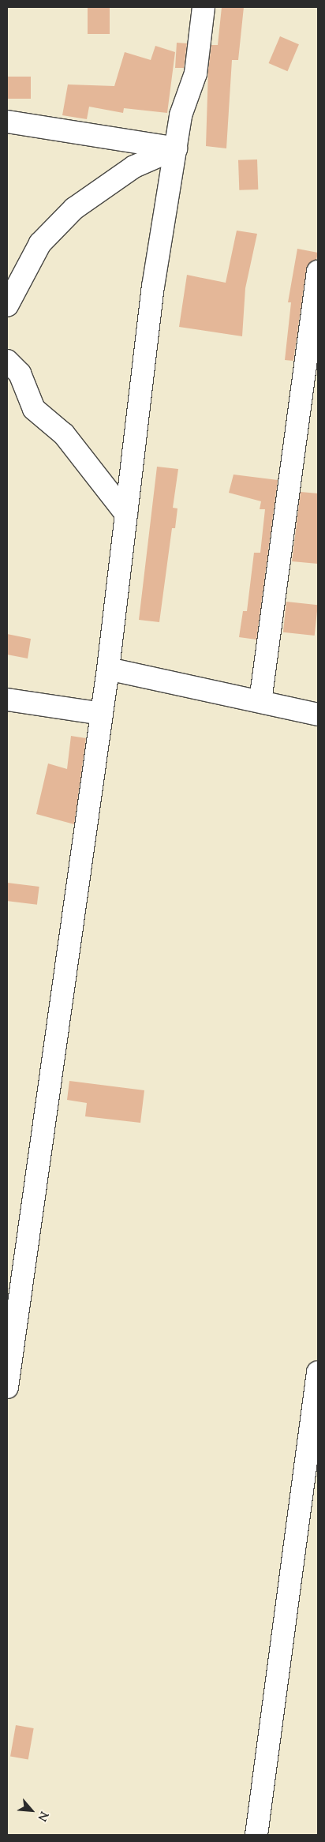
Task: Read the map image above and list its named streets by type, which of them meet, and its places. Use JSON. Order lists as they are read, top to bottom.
{
  "north": "bottom right"
}
